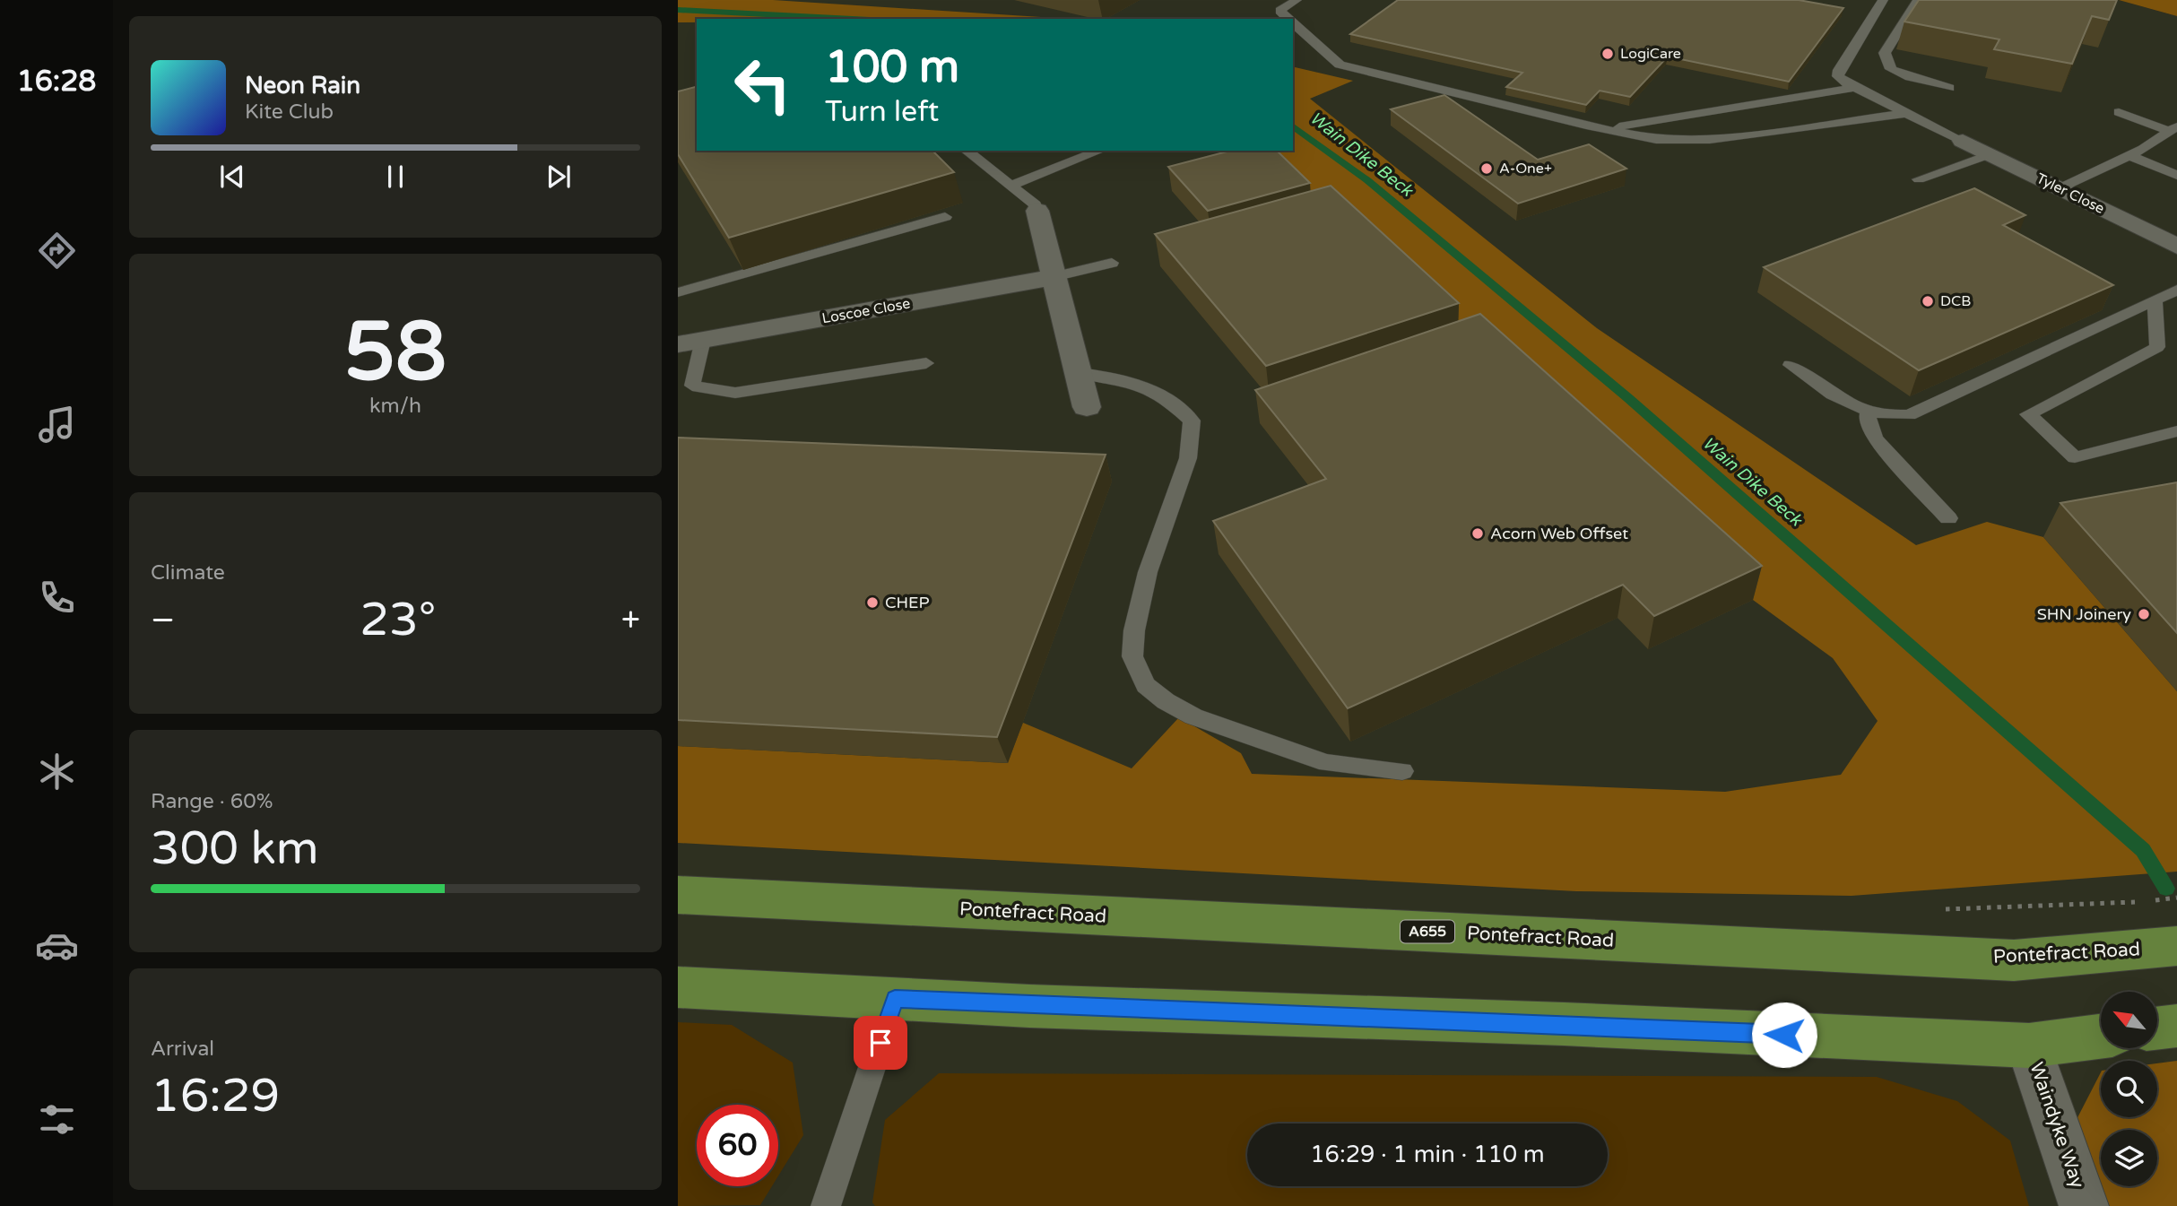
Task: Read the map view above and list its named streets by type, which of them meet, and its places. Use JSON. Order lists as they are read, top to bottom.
{
  "streets": {
    "main road": ["Pontefract Road", "A655"],
    "street": ["Tyler Close", "Loscoe Close", "Waindyke Way"]
  },
  "water": ["Wain Dike Beck"],
  "places": [
    "LogiCare",
    "A-One+",
    "DCB",
    "Acorn Web Offset",
    "CHEP",
    "SHN Joinery"
  ],
  "north": "top left",
  "page": {
    "tabs": "16:28",
    "turn": ["100 m", "Turn left"],
    "song": ["Neon Rain", "Kite Club"],
    "tile": [
      ["58", "km/h"],
      "Climate",
      ["Range · 60%", "300 km"],
      ["Arrival", "16:29"]
    ],
    "heat": ["−", "23°", "+"],
    "limit": "60",
    "trip": "16:29 · 1 min · 110 m"
  }
}
